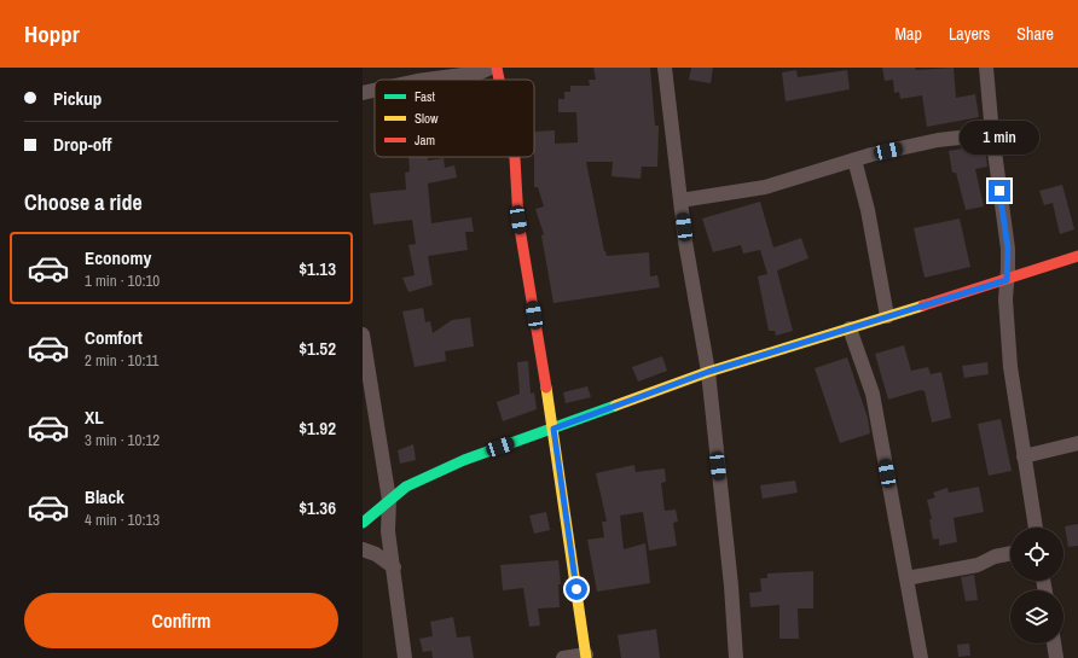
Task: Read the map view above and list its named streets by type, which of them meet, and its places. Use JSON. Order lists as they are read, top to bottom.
{
  "legend": ["Fast", "Slow", "Jam"],
  "page": {
    "header": "Hoppr",
    "nav": ["Map", "Layers", "Share"],
    "banner": ["Pickup", "Drop-off"],
    "bubble": "1 min",
    "heading": "Choose a ride",
    "list": [
      {
        "name": "Economy",
        "note": "1 min · 10:10",
        "value": "$1.13"
      },
      {
        "name": "Comfort",
        "note": "2 min · 10:11",
        "value": "$1.52"
      },
      {
        "name": "XL",
        "note": "3 min · 10:12",
        "value": "$1.92"
      },
      {
        "name": "Black",
        "note": "4 min · 10:13",
        "value": "$1.36"
      }
    ],
    "buttons": "Confirm"
  }
}
